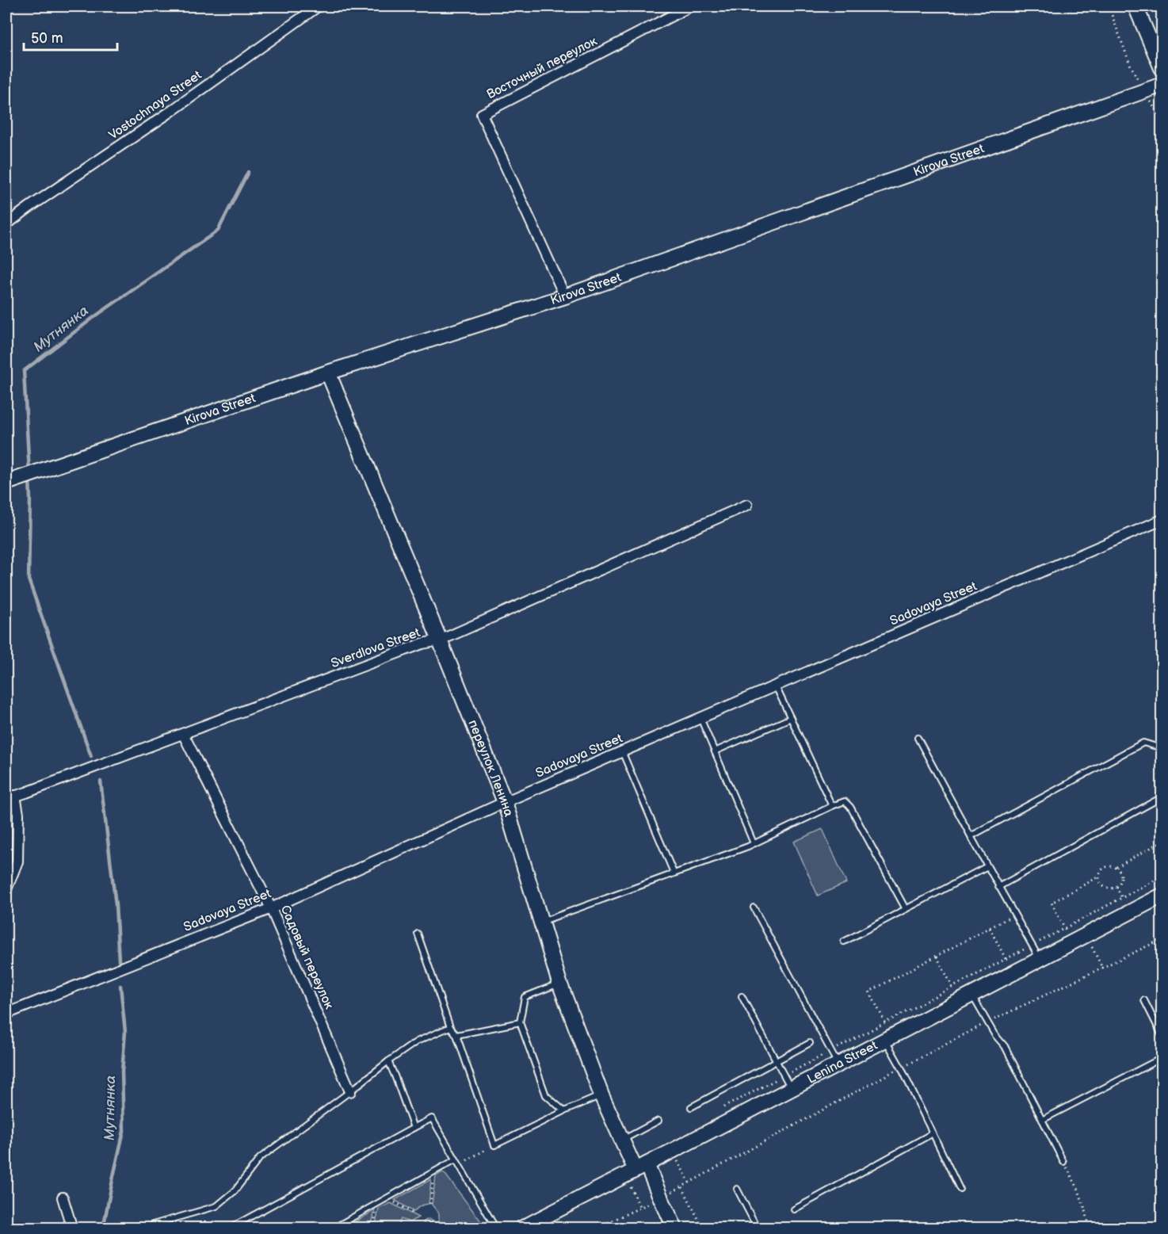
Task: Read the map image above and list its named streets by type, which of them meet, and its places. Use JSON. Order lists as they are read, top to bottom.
{
  "streets": {
    "street": [
      "Восточный переулок",
      "Vostochnaya Street",
      "Kirova Street",
      "Sadovaya Street",
      "Sverdlova Street",
      "переулок Ленина",
      "Садовый переулок",
      "Lenina Street"
    ]
  },
  "crossings": [
    ["Восточный переулок", "Kirova Street"],
    ["Kirova Street", "переулок Ленина"],
    ["Sadovaya Street", "переулок Ленина"],
    ["Sadovaya Street", "Садовый переулок"],
    ["Sverdlova Street", "переулок Ленина"],
    ["Sverdlova Street", "Садовый переулок"],
    ["переулок Ленина", "Lenina Street"]
  ],
  "water": ["Мутнянка"],
  "scale_bar": "50 m"
}
